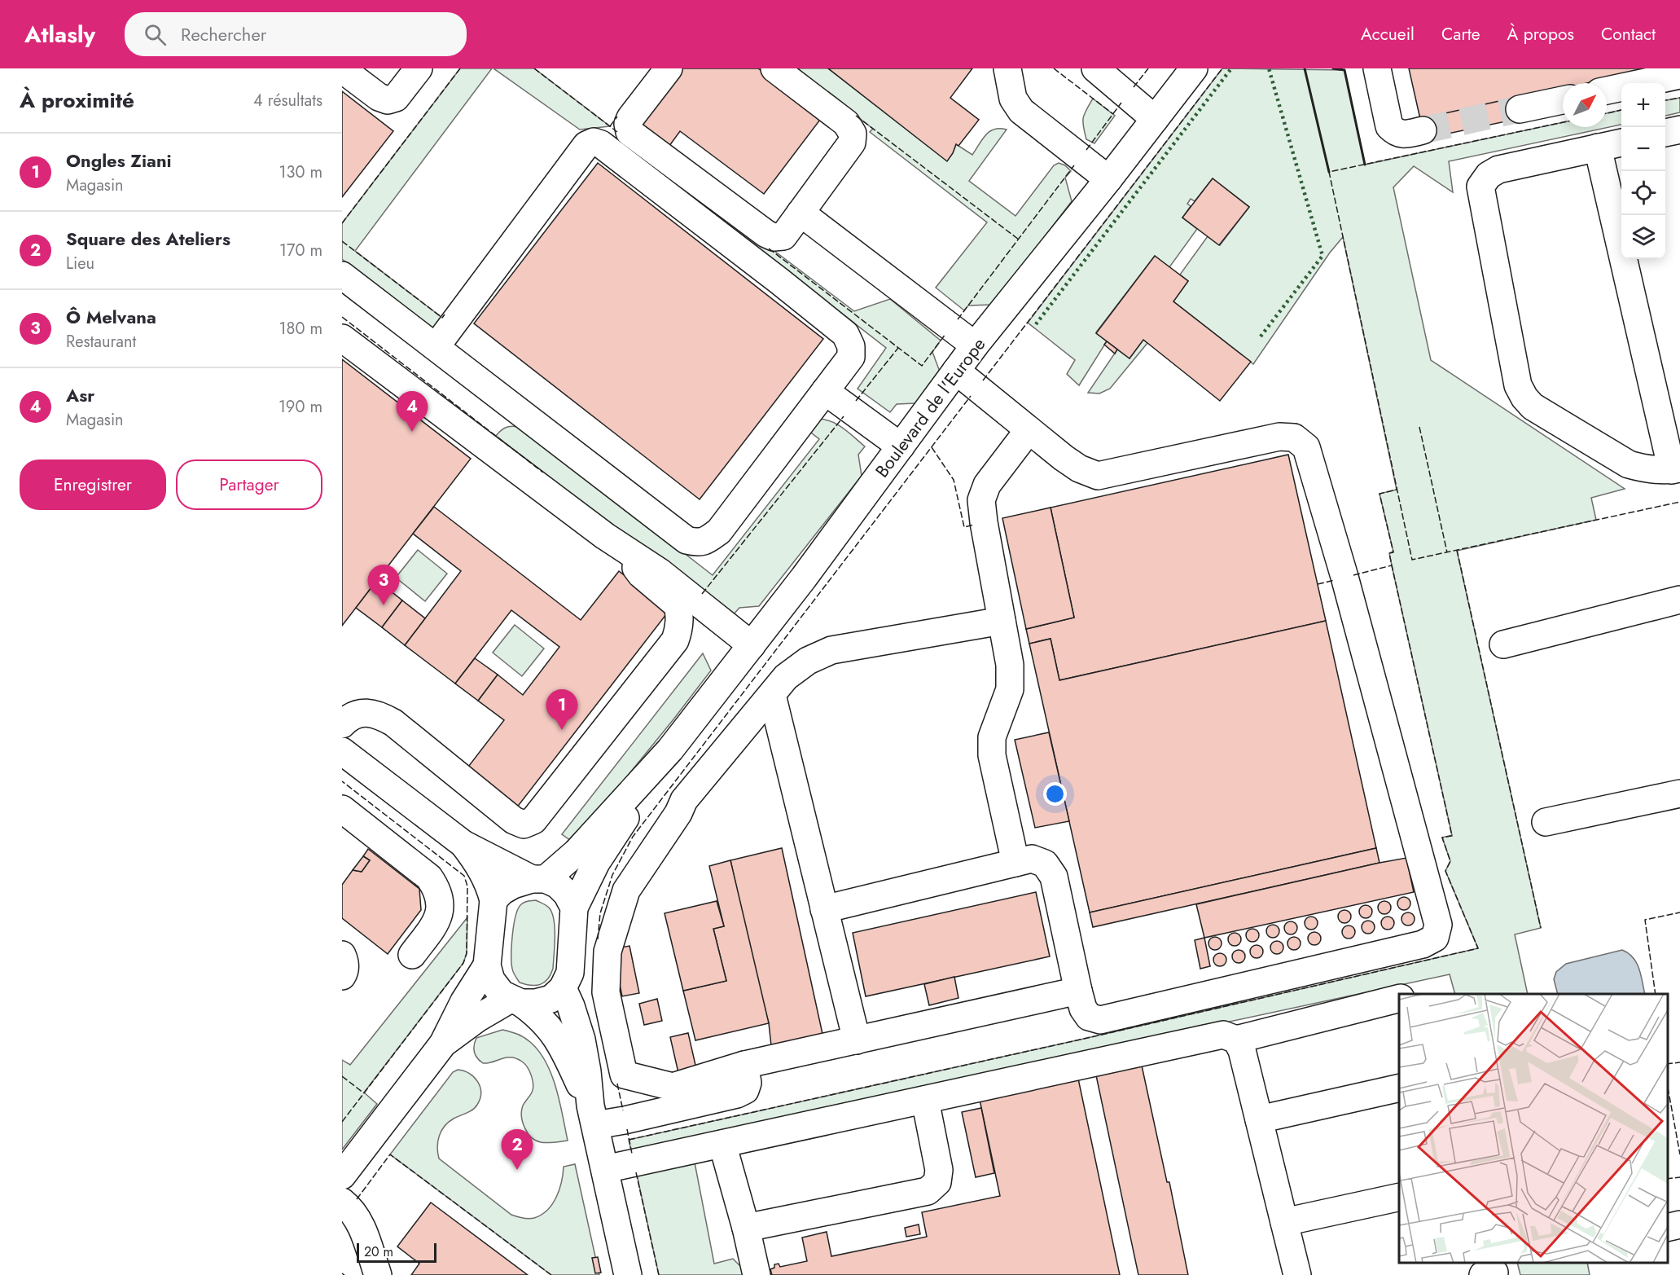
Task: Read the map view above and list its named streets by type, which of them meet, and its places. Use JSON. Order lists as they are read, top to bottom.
{
  "streets": {
    "street": ["Boulevard de l'Europe"]
  },
  "scale_bar": "20 m",
  "north": "top right",
  "page": {
    "header": "Atlasly",
    "search": "Rechercher",
    "nav": [
      "Accueil",
      "Carte",
      "À propos",
      "Contact"
    ],
    "heading": ["À proximité", "4 résultats"],
    "map_buttons": ["+", "−"],
    "list": [
      {
        "mark": "1",
        "name": "Ongles Ziani",
        "note": "Magasin",
        "value": "130 m"
      },
      {
        "mark": "2",
        "name": "Square des Ateliers",
        "note": "Lieu",
        "value": "170 m"
      },
      {
        "mark": "3",
        "name": "Ô Melvana",
        "note": "Restaurant",
        "value": "180 m"
      },
      {
        "mark": "4",
        "name": "Asr",
        "note": "Magasin",
        "value": "190 m"
      }
    ],
    "pins": [
      "4",
      "3",
      "1",
      "2"
    ],
    "buttons": ["Enregistrer", "Partager"],
    "scale": "20 m"
  }
}
